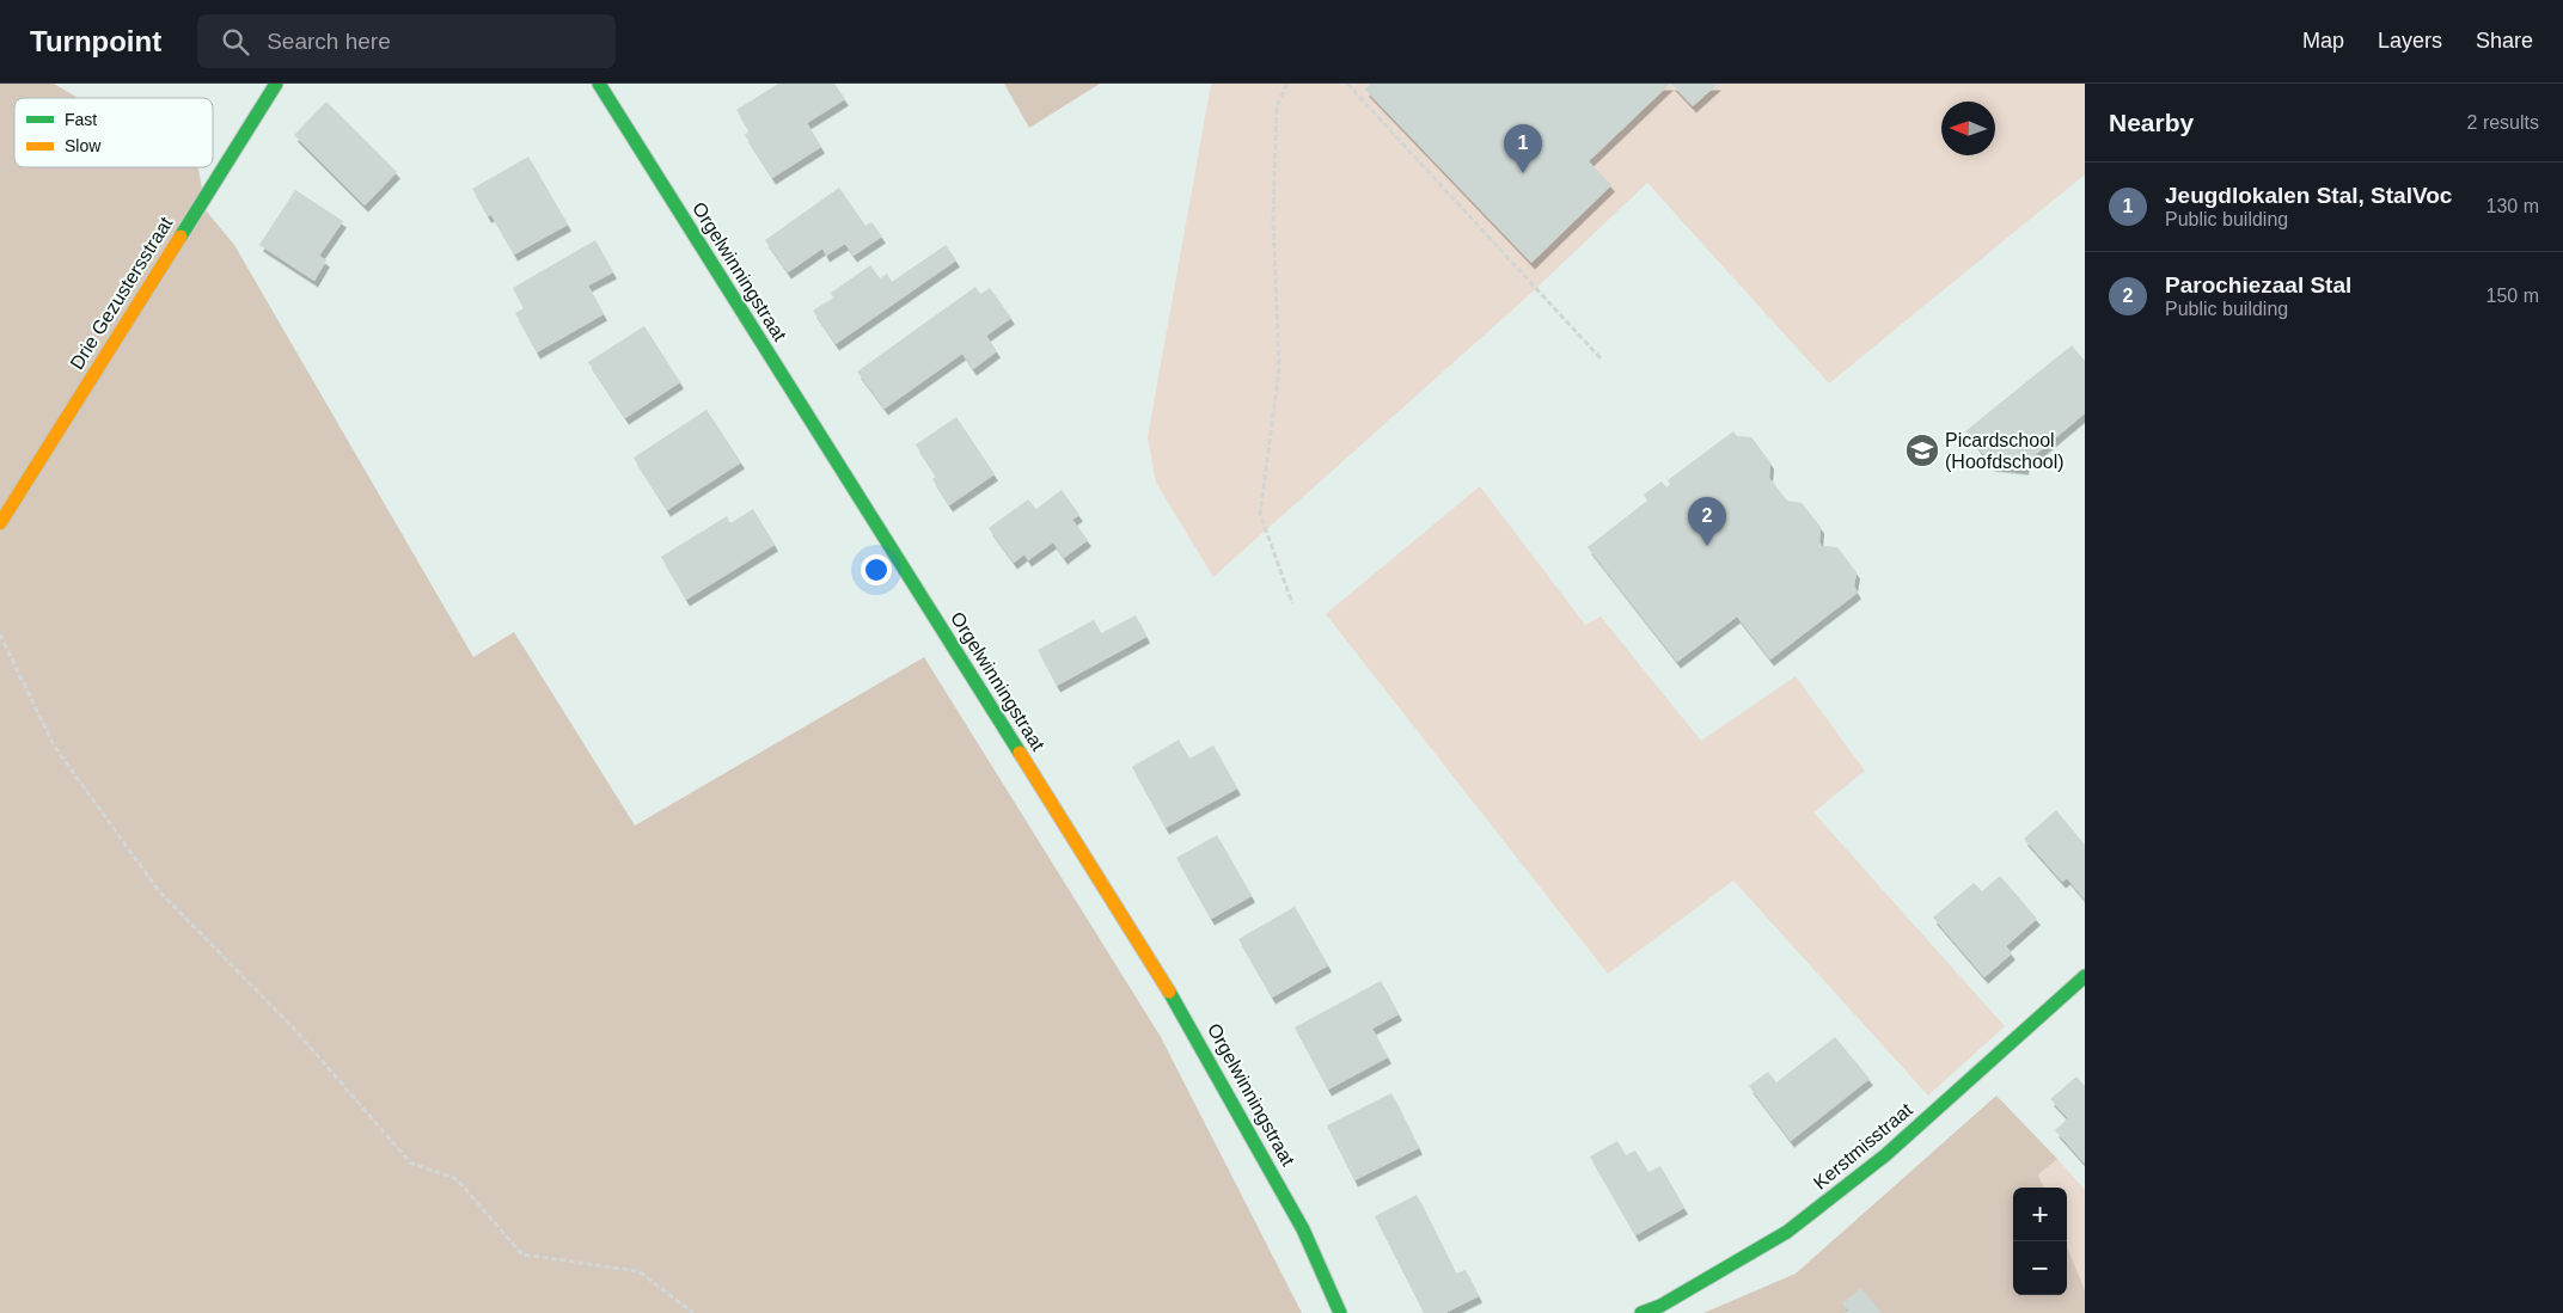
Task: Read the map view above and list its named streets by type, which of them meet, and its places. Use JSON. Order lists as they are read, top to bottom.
{
  "streets": {
    "street": ["Orgelwinningstraat", "Drie Gezustersstraat", "Kerstmisstraat"]
  },
  "places": {
    "school or university": ["Picardschool (Hoofdschool)"]
  },
  "legend": ["Fast", "Slow"],
  "north": "left",
  "page": {
    "header": "Turnpoint",
    "search": "Search here",
    "nav": ["Map", "Layers", "Share"],
    "heading": ["Nearby", "2 results"],
    "pins": ["1", "2"],
    "list": [
      {
        "mark": "1",
        "name": "Jeugdlokalen Stal, StalVoc",
        "note": "Public building",
        "value": "130 m"
      },
      {
        "mark": "2",
        "name": "Parochiezaal Stal",
        "note": "Public building",
        "value": "150 m"
      }
    ],
    "map_buttons": ["+", "−"]
  }
}
